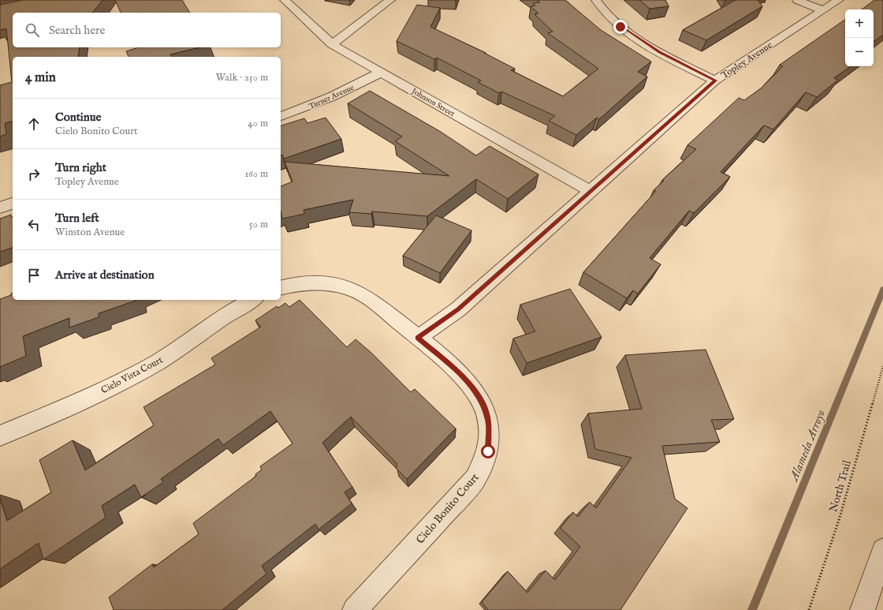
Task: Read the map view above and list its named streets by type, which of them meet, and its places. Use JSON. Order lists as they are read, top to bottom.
{
  "streets": {
    "street": [
      "Topley Avenue",
      "Turner Avenue",
      "Johnson Street",
      "Cielo Vista Court",
      "Cielo Bonito Court"
    ],
    "path": ["North Trail"]
  },
  "crossings": [
    ["Topley Avenue", "Johnson Street"],
    ["Topley Avenue", "Cielo Bonito Court"],
    ["Turner Avenue", "Johnson Street"]
  ],
  "water": ["Alameda Arroyo"],
  "page": {
    "map_buttons": ["+", "−"],
    "search": "Search here",
    "heading": ["4 min", "Walk · 250 m"],
    "list": [
      ["Continue", "Cielo Bonito Court", "40 m"],
      ["Turn right", "Topley Avenue", "160 m"],
      ["Turn left", "Winston Avenue", "50 m"],
      "Arrive at destination"
    ]
  }
}
